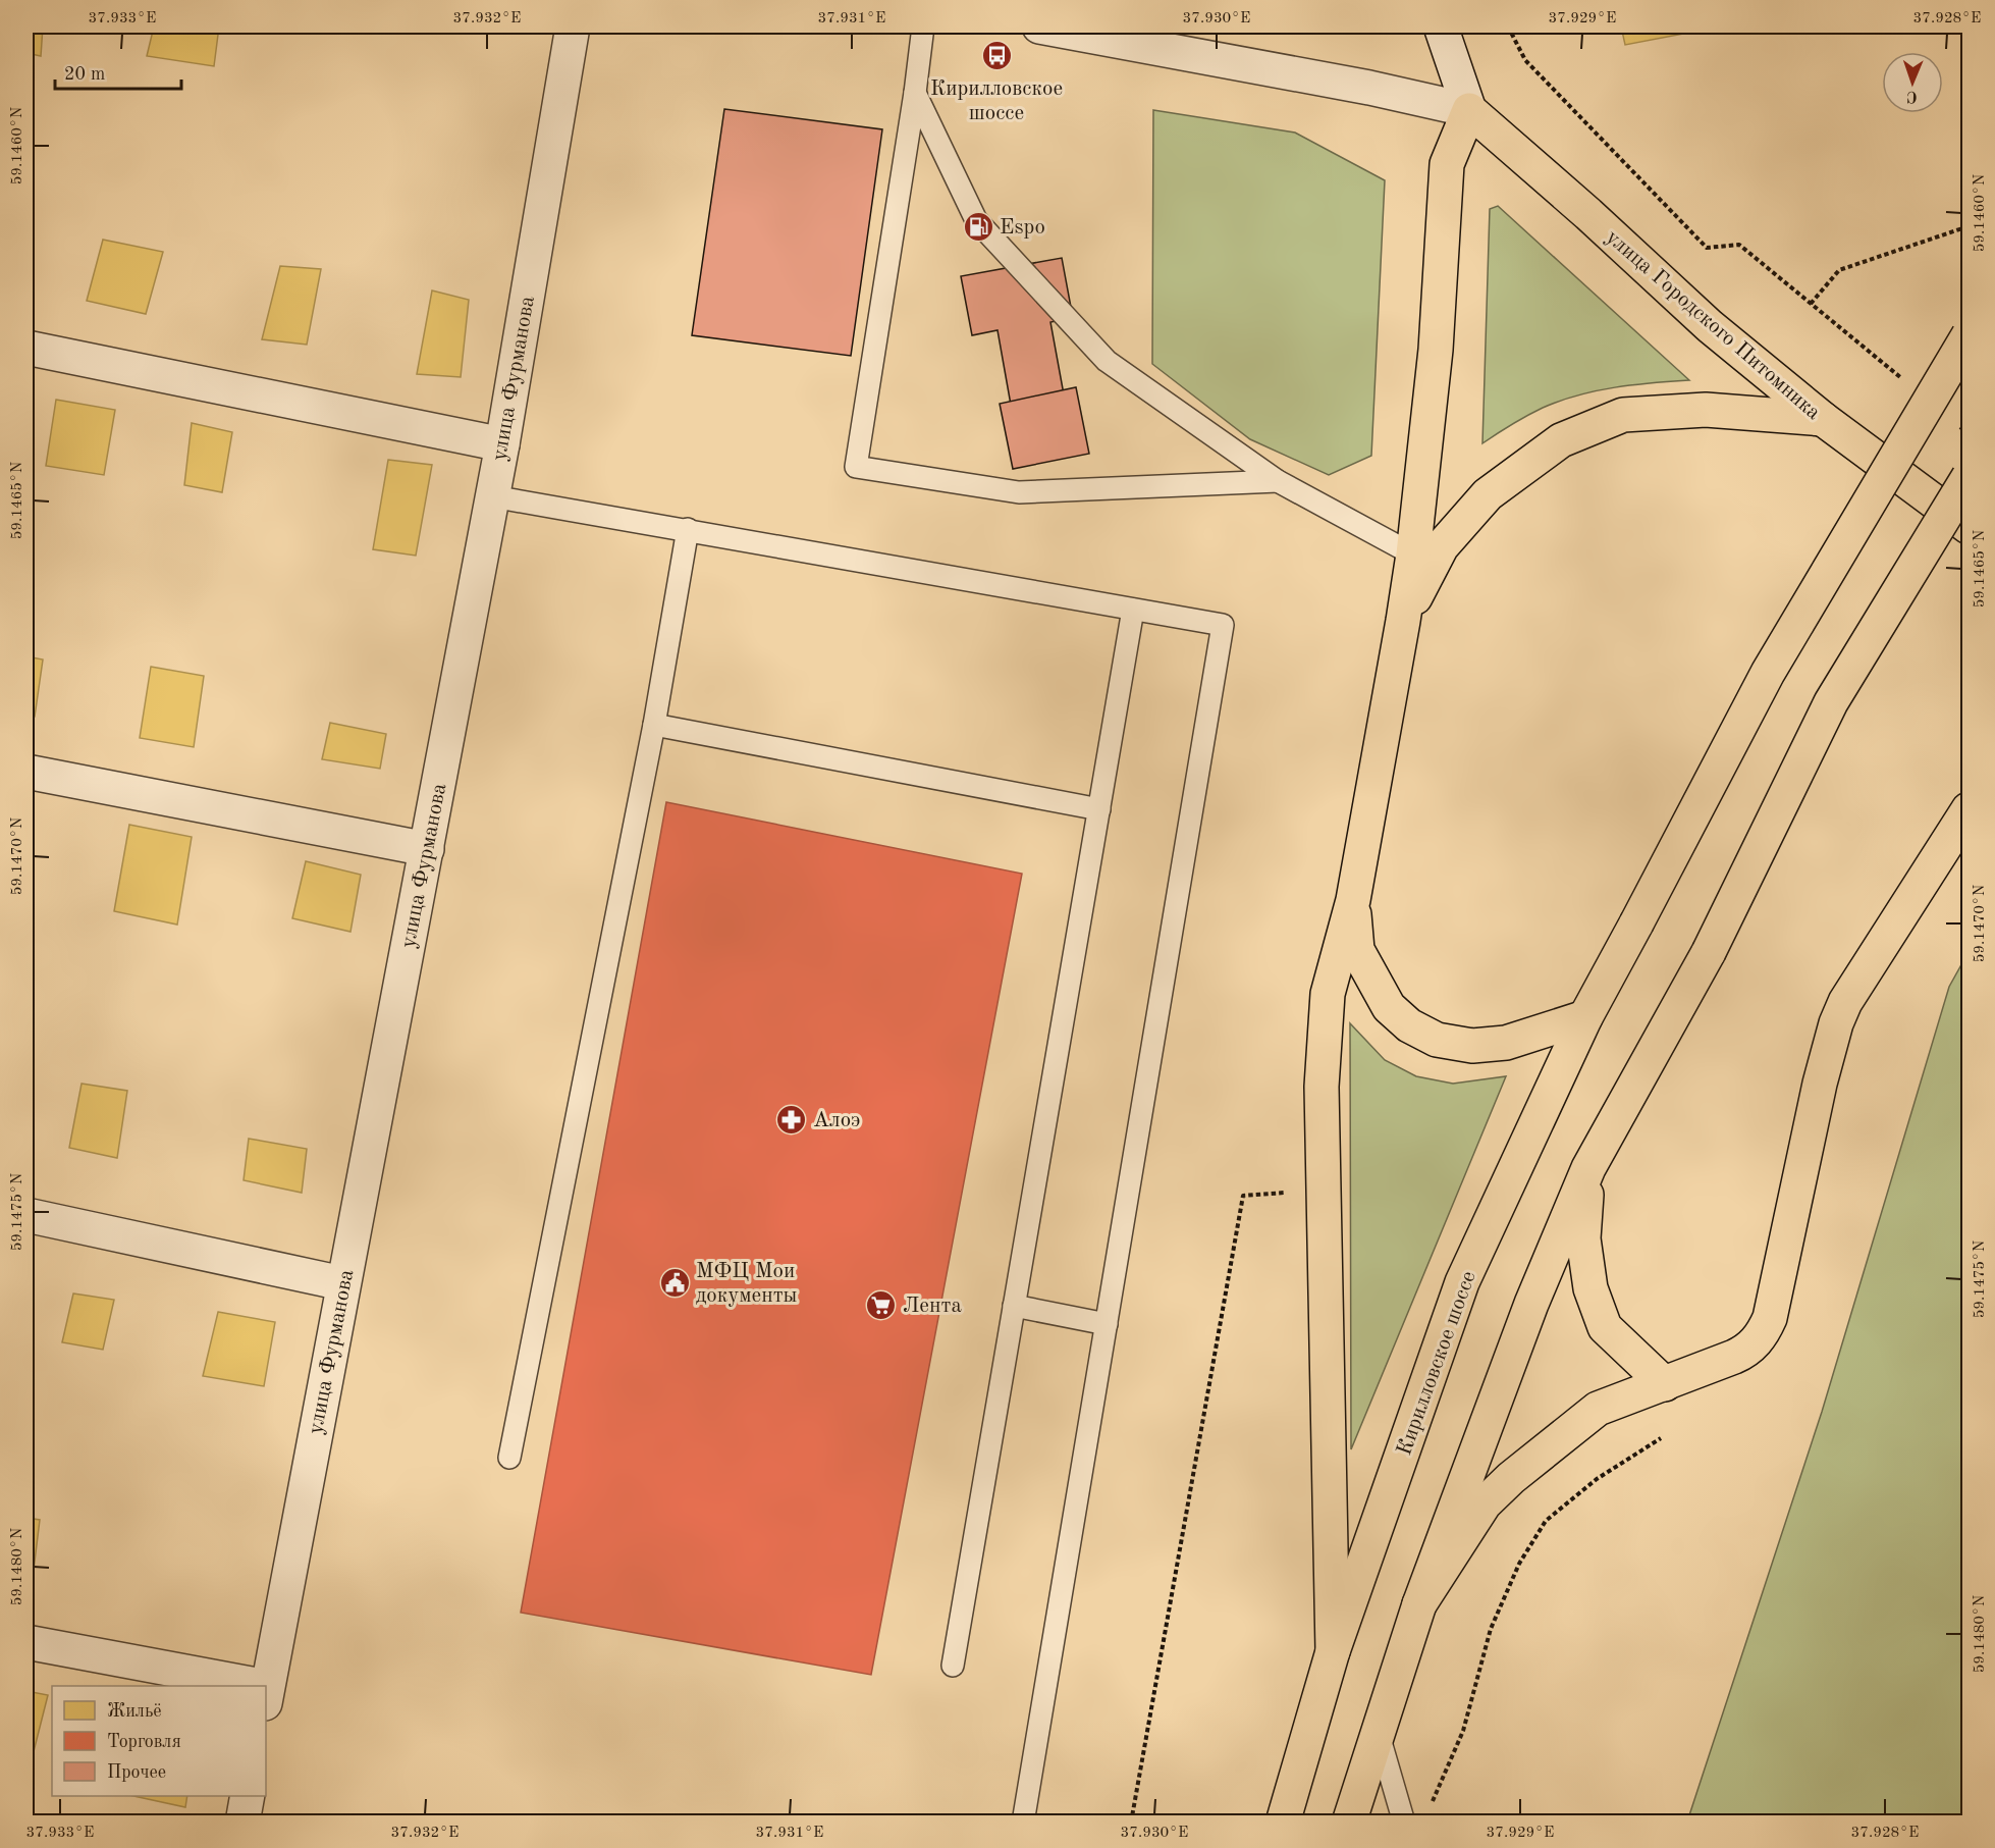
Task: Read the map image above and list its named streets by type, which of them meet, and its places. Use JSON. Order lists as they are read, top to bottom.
{
  "streets": {
    "main road": ["улица Городского Питомника", "Кирилловское шоссе"],
    "street": ["улица Фурманова"]
  },
  "places": {
    "bus stop": ["Кирилловское шоссе"],
    "fuel station": ["Espo"],
    "pharmacy": ["Алоэ"],
    "public building": ["МФЦ Мои документы"],
    "supermarket": ["Лента"]
  },
  "legend": ["Жильё", "Торговля", "Прочее"],
  "scale_bar": "20 m",
  "north": "bottom",
  "coordinates": [
    "37.933°E",
    "37.932°E",
    "37.931°E",
    "37.930°E",
    "37.929°E",
    "37.928°E",
    "59.1460°N",
    "59.1465°N",
    "59.1470°N",
    "59.1475°N",
    "59.1480°N"
  ]
}
